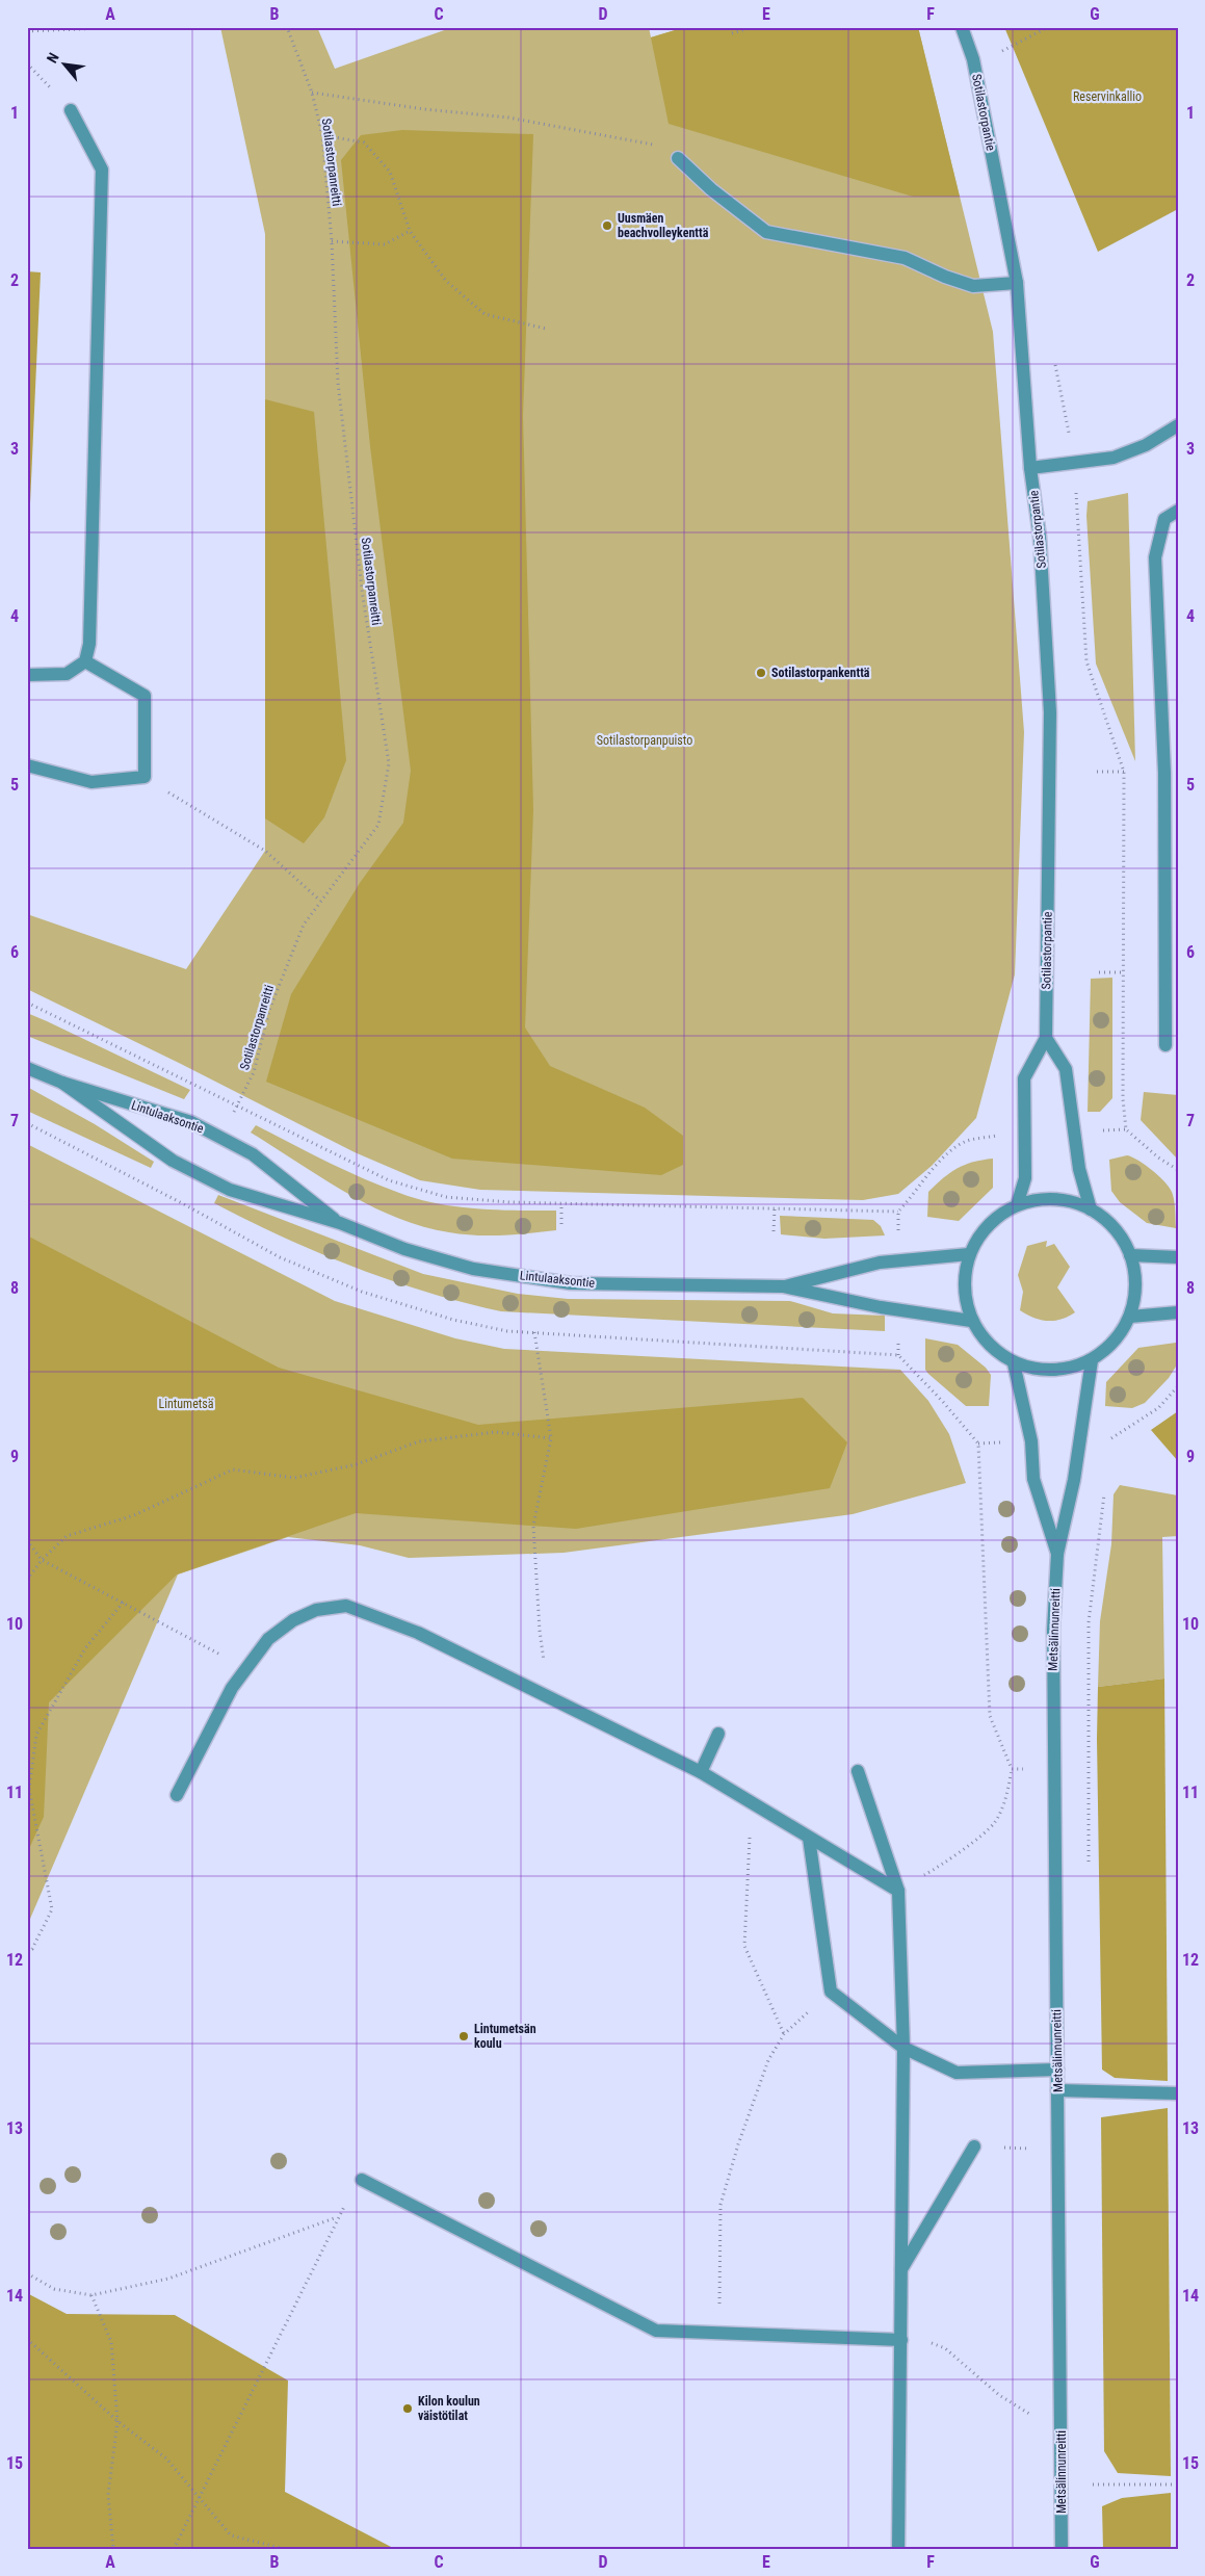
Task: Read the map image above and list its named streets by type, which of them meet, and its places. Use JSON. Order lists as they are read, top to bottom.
{
  "streets": {
    "street": ["Sotilastorpantie", "Lintulaaksontie", "Metsälinnunreitti"],
    "path": ["Sotilastorpanreitti"]
  },
  "crossings": [
    ["Sotilastorpantie", "Lintulaaksontie"],
    ["Sotilastorpantie", "Metsälinnunreitti"],
    ["Lintulaaksontie", "Metsälinnunreitti"]
  ],
  "parks": ["Reservinkallio", "Sotilastorpanpuisto", "Lintumetsä"],
  "places": [
    "Uusmäen beachvolleykenttä",
    "Sotilastorpankenttä",
    "Lintumetsän koulu",
    "Kilon koulun väistötilat"
  ],
  "north": "top left",
  "grid": {
    "columns": [
      "A",
      "B",
      "C",
      "D",
      "E",
      "F",
      "G"
    ],
    "rows": [
      "1",
      "2",
      "3",
      "4",
      "5",
      "6",
      "7",
      "8",
      "9",
      "10",
      "11",
      "12",
      "13",
      "14",
      "15"
    ]
  }
}
